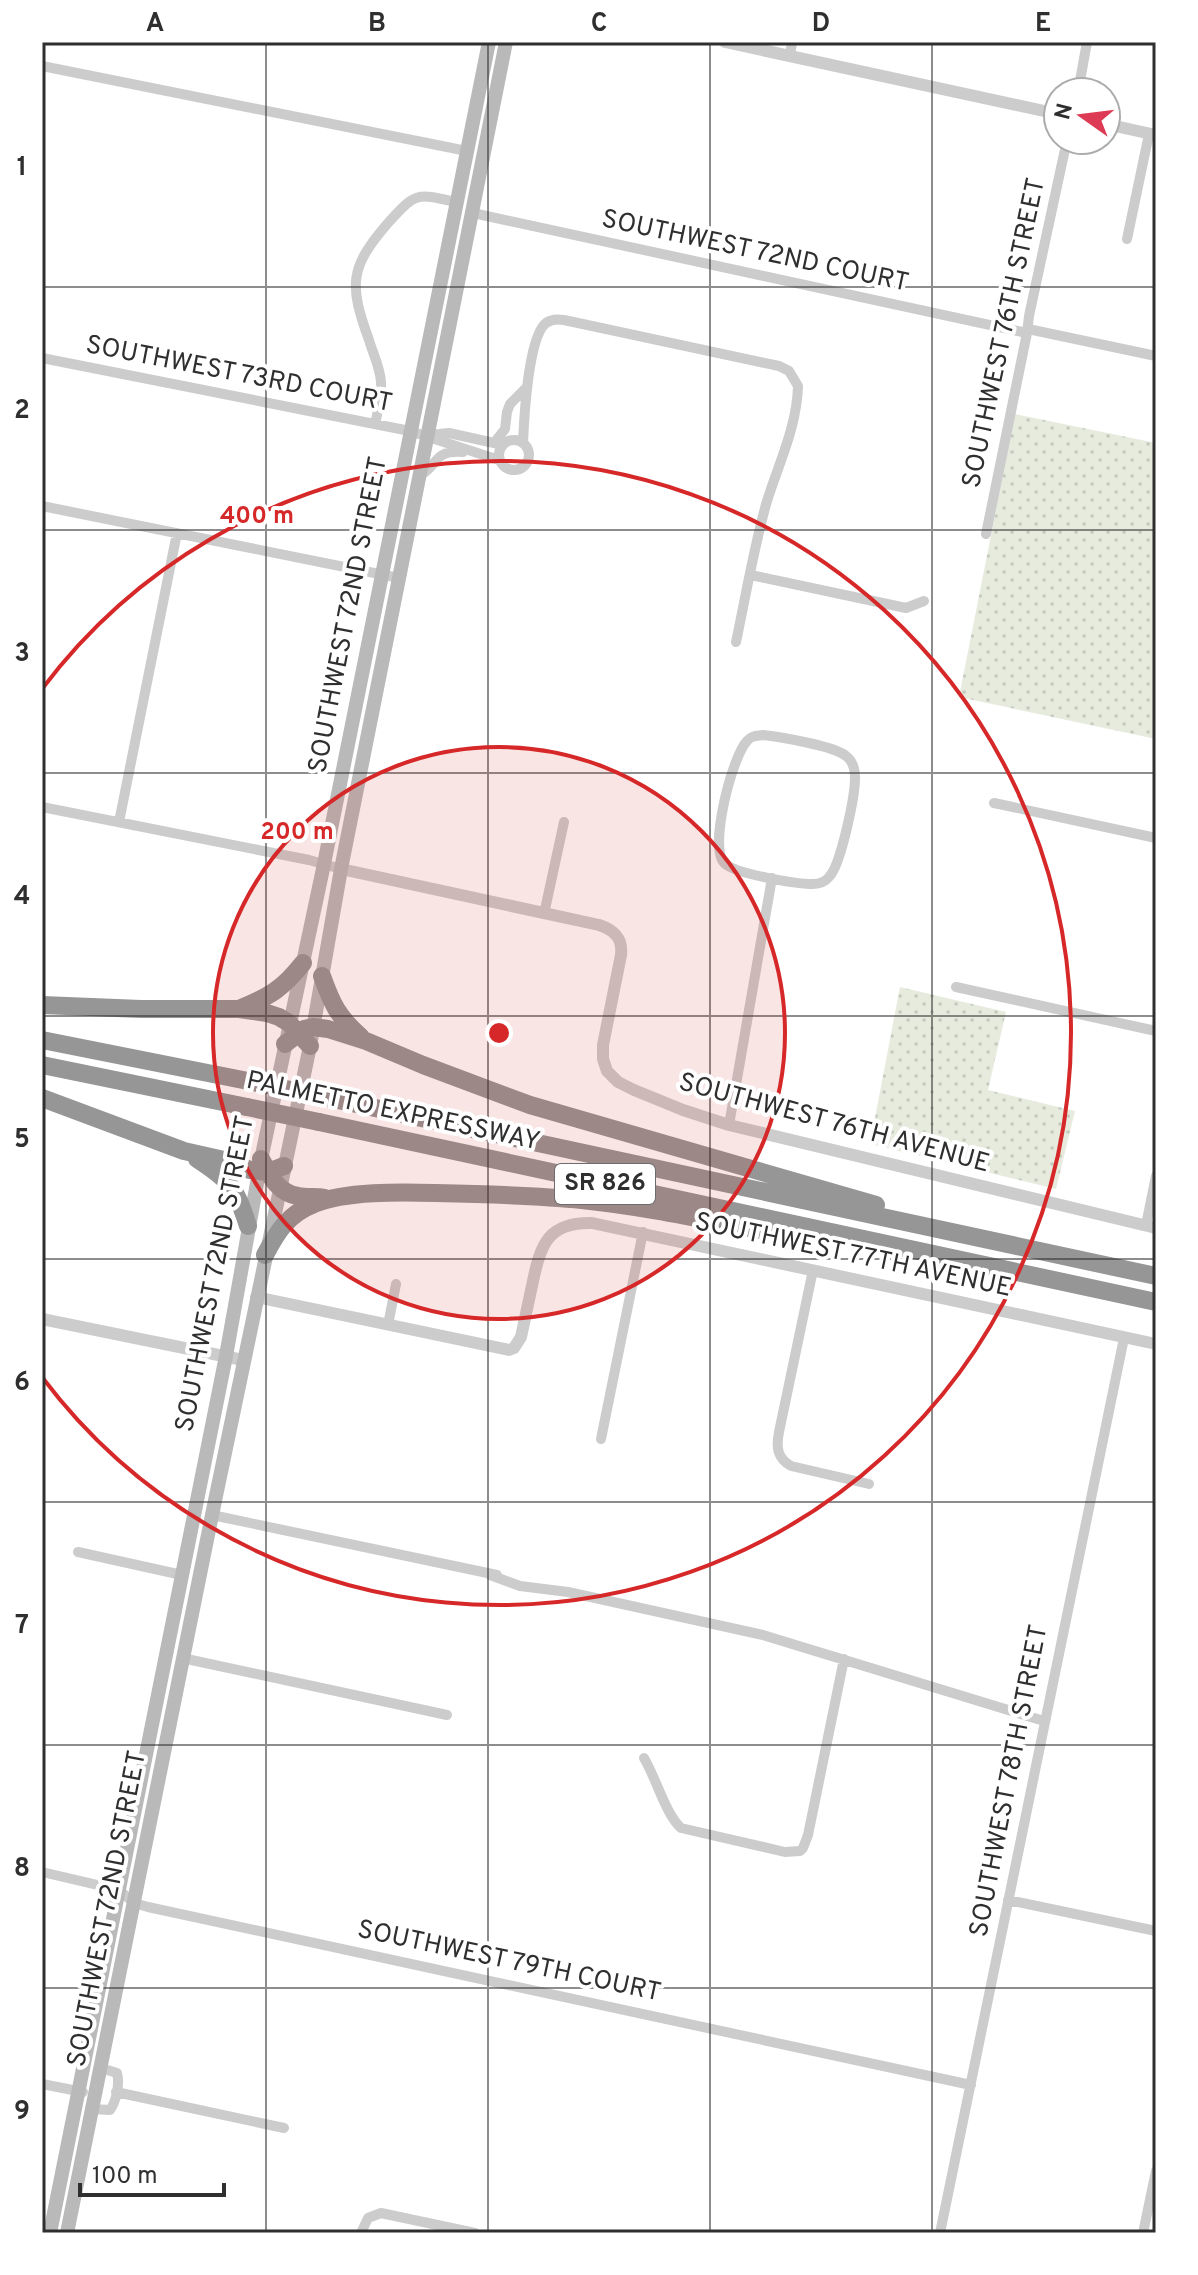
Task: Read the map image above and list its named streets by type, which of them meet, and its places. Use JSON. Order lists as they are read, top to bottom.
{
  "streets": {
    "highway": ["PALMETTO EXPRESSWAY", "SR 826"],
    "main road": ["SOUTHWEST 72ND STREET"],
    "street": [
      "SOUTHWEST 72ND COURT",
      "SOUTHWEST 76TH STREET",
      "SOUTHWEST 73RD COURT",
      "SOUTHWEST 76TH AVENUE",
      "SOUTHWEST 77TH AVENUE",
      "SOUTHWEST 78TH STREET",
      "SOUTHWEST 79TH COURT"
    ]
  },
  "crossings": [
    ["SOUTHWEST 72ND COURT", "SOUTHWEST 76TH STREET"],
    ["SOUTHWEST 72ND COURT", "SOUTHWEST 72ND STREET"],
    ["SOUTHWEST 73RD COURT", "SOUTHWEST 72ND STREET"],
    ["SOUTHWEST 72ND STREET", "SOUTHWEST 79TH COURT"],
    ["SOUTHWEST 77TH AVENUE", "SOUTHWEST 78TH STREET"],
    ["SOUTHWEST 78TH STREET", "SOUTHWEST 79TH COURT"]
  ],
  "scale_bar": "100 m",
  "north": "left",
  "grid": {
    "columns": [
      "A",
      "B",
      "C",
      "D",
      "E"
    ],
    "rows": [
      "1",
      "2",
      "3",
      "4",
      "5",
      "6",
      "7",
      "8",
      "9"
    ]
  },
  "rings": ["400 m", "200 m"]
}
